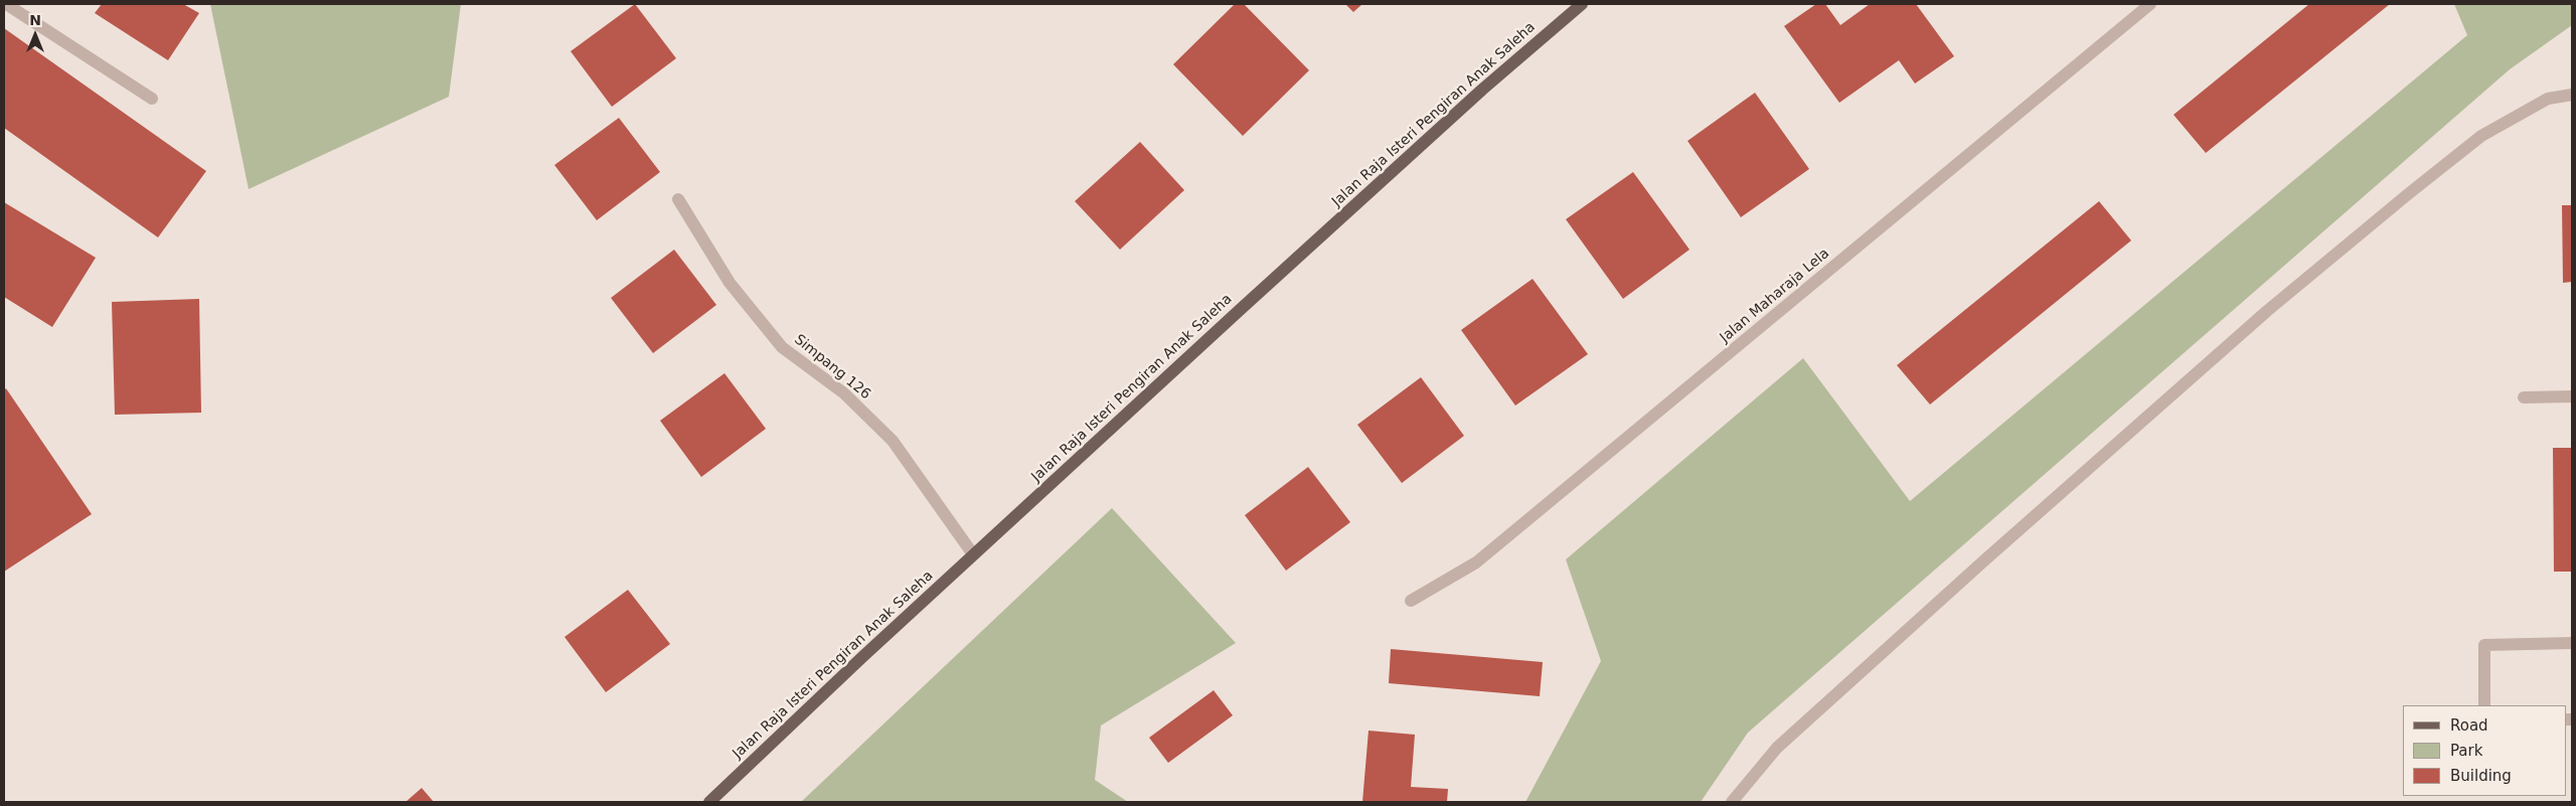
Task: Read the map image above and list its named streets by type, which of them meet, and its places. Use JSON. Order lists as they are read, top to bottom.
{
  "streets": {
    "main road": ["Jalan Raja Isteri Pengiran Anak Saleha"],
    "street": ["Jalan Maharaja Lela", "Simpang 126"]
  },
  "crossings": [
    ["Jalan Raja Isteri Pengiran Anak Saleha", "Simpang 126"]
  ],
  "legend": ["Road", "Park", "Building"],
  "north": "top"
}
